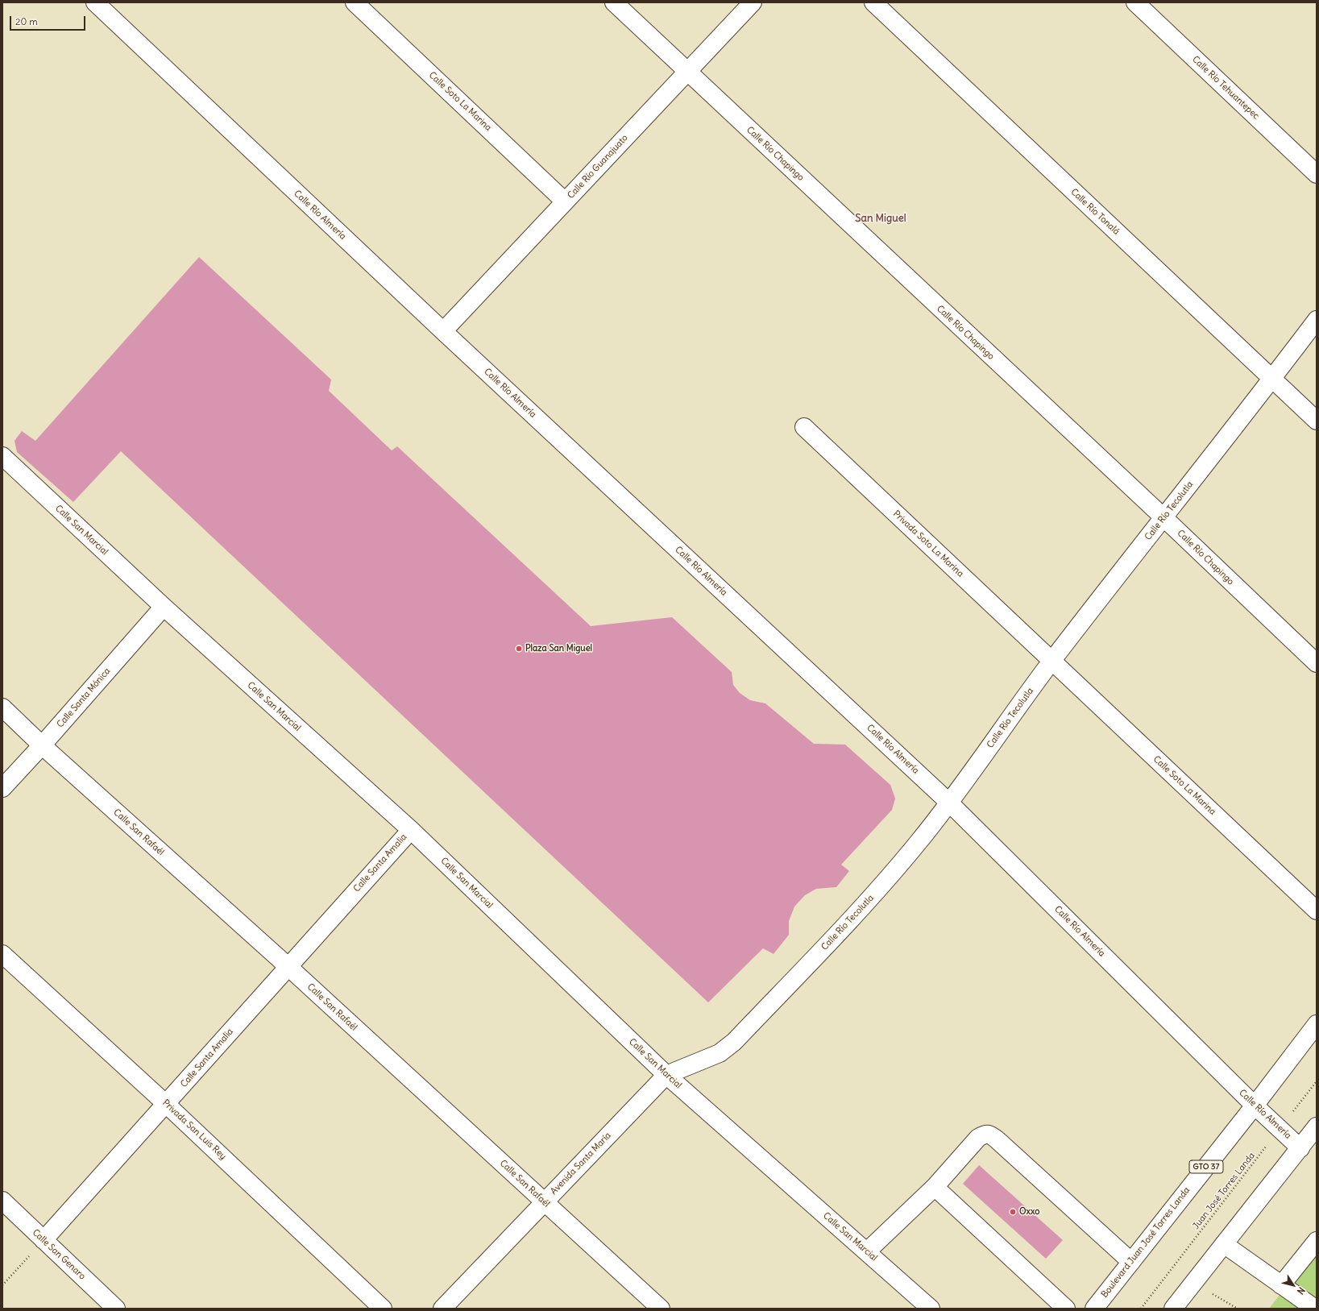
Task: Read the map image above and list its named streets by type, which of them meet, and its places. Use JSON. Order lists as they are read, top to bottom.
{
  "streets": {
    "street": [
      "Calle Río Tehuantepec",
      "Calle Soto La Marina",
      "Calle Río Chapingo",
      "Calle Río Guanajuato",
      "Calle Río Tonalá",
      "Calle Río Almería",
      "Calle Río Tecolutla",
      "Calle San Marcial",
      "Privada Soto La Marina",
      "Calle Santa Mónica",
      "Calle San Rafaél",
      "Calle Santa Amalia",
      "Privada San Luis Rey",
      "Avenida Santa María",
      "GTO 37",
      "Boulevard Juan José Torres Landa",
      "Calle San Genaro"
    ],
    "path": ["Juan José Torres Landa"]
  },
  "crossings": [
    ["Calle Soto La Marina", "Calle Río Guanajuato"],
    ["Calle Soto La Marina", "Calle Río Tecolutla"],
    ["Calle Soto La Marina", "Privada Soto La Marina"],
    ["Calle Río Chapingo", "Calle Río Guanajuato"],
    ["Calle Río Chapingo", "Calle Río Tecolutla"],
    ["Calle Río Guanajuato", "Calle Río Almería"],
    ["Calle Río Tonalá", "Calle Río Tecolutla"],
    ["Calle Río Almería", "Calle Río Tecolutla"],
    ["Calle Río Almería", "Juan José Torres Landa"],
    ["Calle Río Almería", "Boulevard Juan José Torres Landa"],
    ["Calle Río Tecolutla", "Calle San Marcial"],
    ["Calle Río Tecolutla", "Privada Soto La Marina"],
    ["Calle Río Tecolutla", "Avenida Santa María"],
    ["Calle San Marcial", "Calle Santa Mónica"],
    ["Calle San Marcial", "Calle Santa Amalia"],
    ["Calle San Marcial", "Avenida Santa María"],
    ["Calle Santa Mónica", "Calle San Rafaél"],
    ["Calle San Rafaél", "Calle Santa Amalia"],
    ["Calle San Rafaél", "Avenida Santa María"],
    ["Calle Santa Amalia", "Privada San Luis Rey"],
    ["Calle Santa Amalia", "Calle San Genaro"]
  ],
  "districts": ["San Miguel"],
  "places": ["Plaza San Miguel", "Oxxo"],
  "scale_bar": "20 m",
  "north": "bottom right"
}
